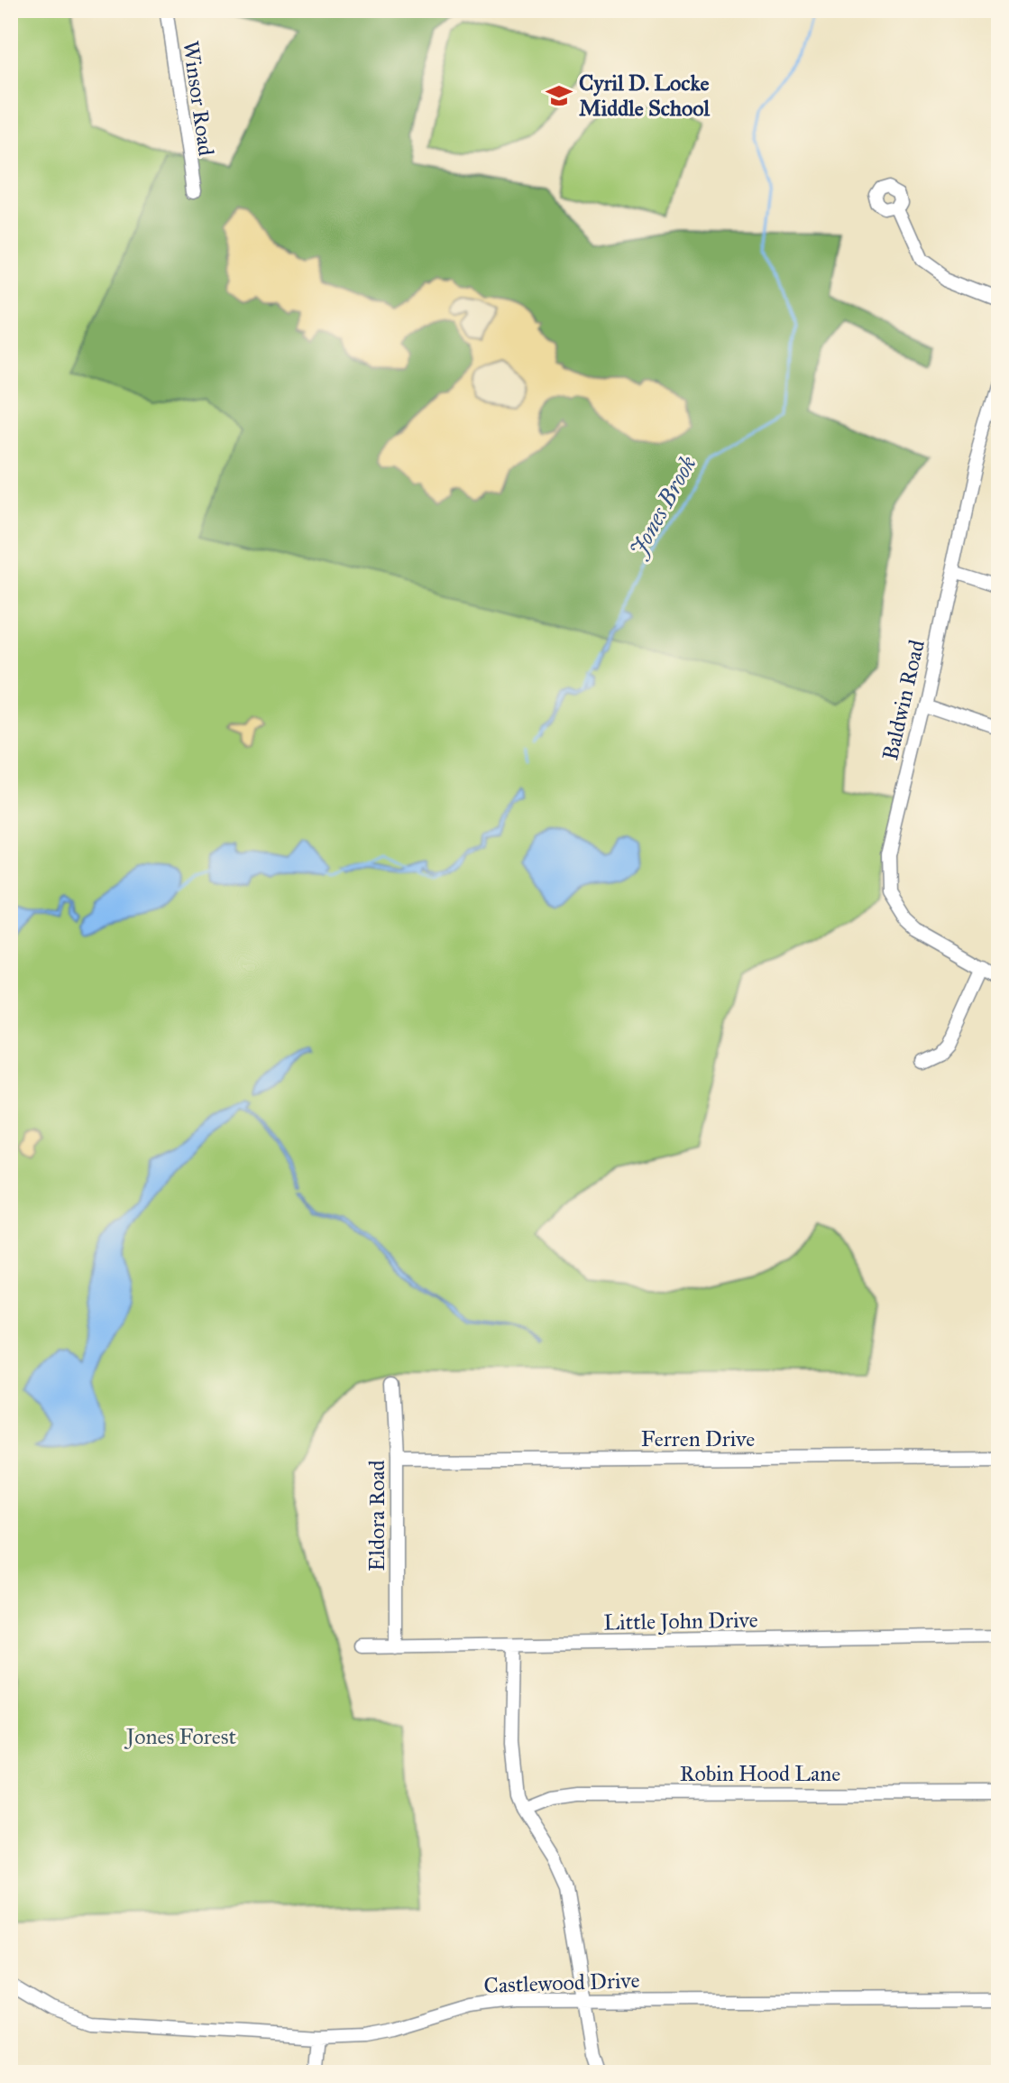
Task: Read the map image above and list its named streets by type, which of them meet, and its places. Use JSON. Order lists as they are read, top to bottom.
{
  "streets": {
    "street": [
      "Winsor Road",
      "Baldwin Road",
      "Ferren Drive",
      "Eldora Road",
      "Little John Drive",
      "Robin Hood Lane",
      "Castlewood Drive"
    ]
  },
  "crossings": [
    ["Ferren Drive", "Eldora Road"],
    ["Eldora Road", "Little John Drive"]
  ],
  "water": ["Jones Brook"],
  "parks": ["Jones Forest"],
  "places": {
    "school or university": ["Cyril D. Locke Middle School"]
  }
}
